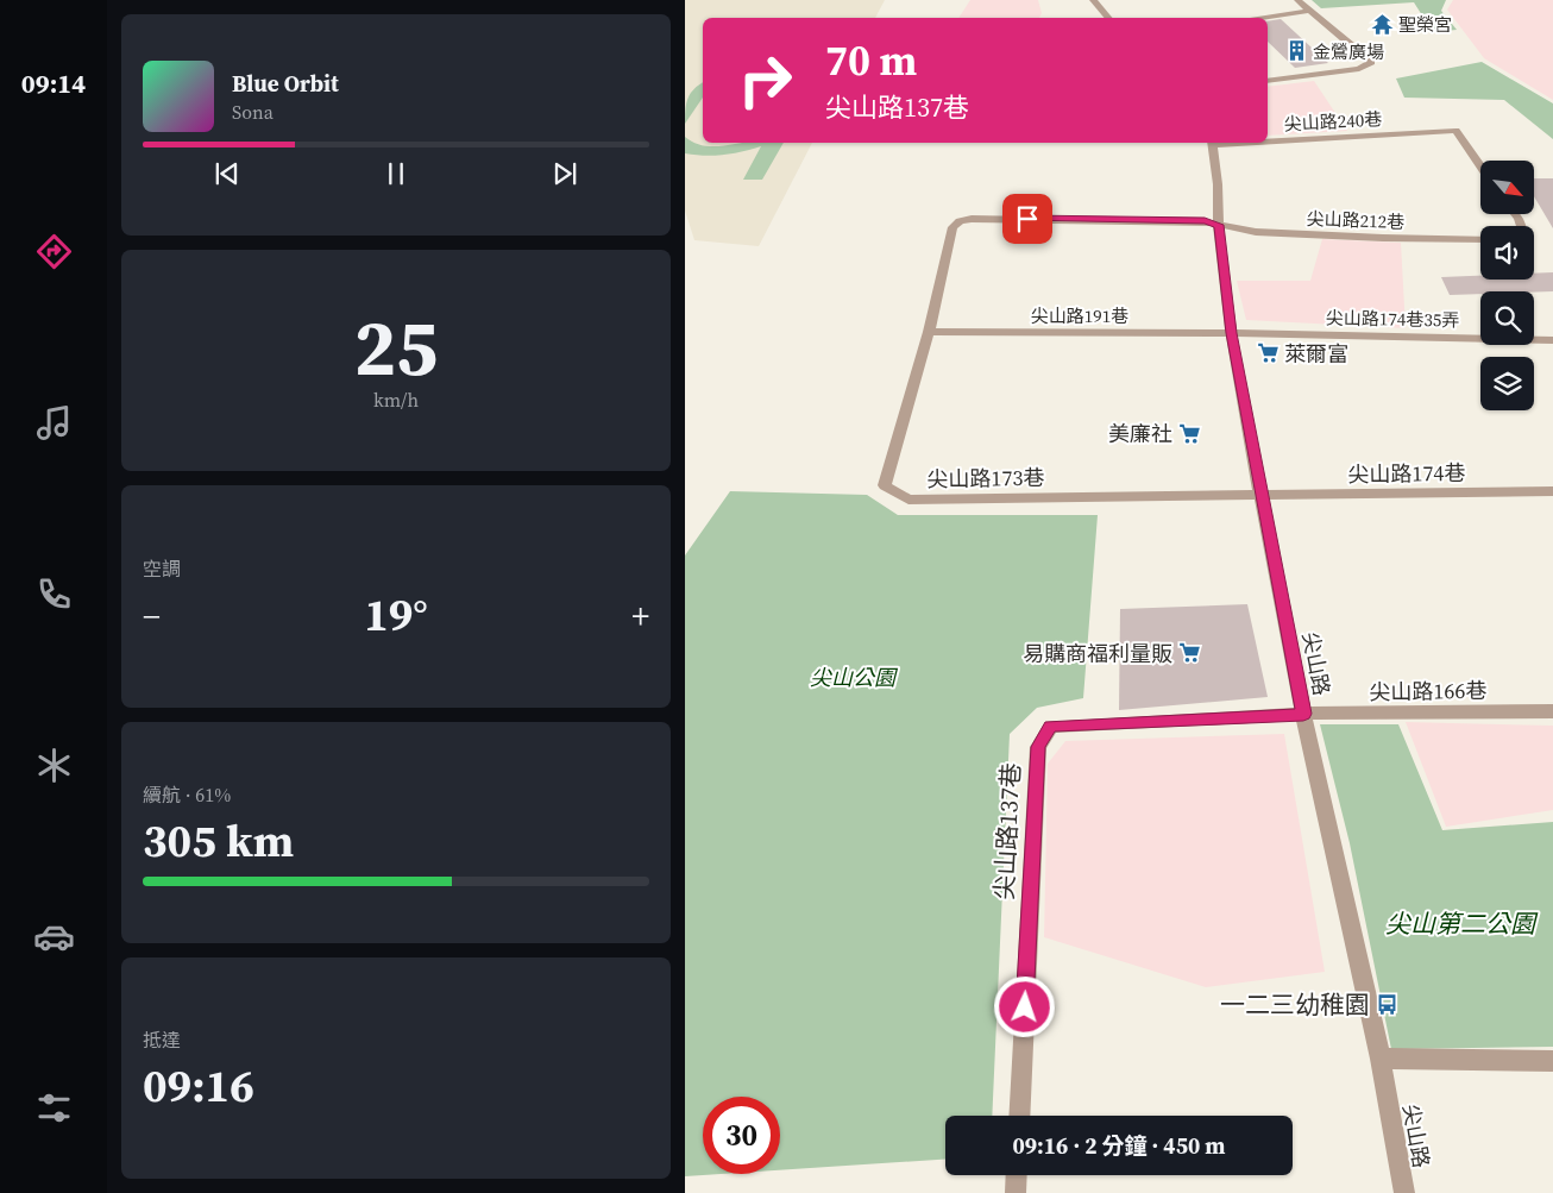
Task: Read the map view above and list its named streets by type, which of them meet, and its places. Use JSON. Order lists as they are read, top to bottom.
{
  "streets": {
    "street": [
      "尖山路240巷",
      "尖山路212巷",
      "尖山路191巷",
      "尖山路174巷35弄",
      "尖山路174巷",
      "尖山路173巷",
      "尖山路",
      "尖山路166巷",
      "尖山路137巷"
    ]
  },
  "crossings": [
    ["尖山路212巷", "尖山路173巷"],
    ["尖山路212巷", "尖山路"],
    ["尖山路191巷", "尖山路174巷35弄"],
    ["尖山路191巷", "尖山路173巷"],
    ["尖山路191巷", "尖山路"],
    ["尖山路174巷35弄", "尖山路"],
    ["尖山路174巷", "尖山路173巷"],
    ["尖山路174巷", "尖山路"],
    ["尖山路173巷", "尖山路"],
    ["尖山路", "尖山路166巷"],
    ["尖山路", "尖山路137巷"],
    ["尖山路166巷", "尖山路137巷"]
  ],
  "parks": ["尖山公園", "尖山第二公園"],
  "places": {
    "temple": ["聖榮宮"],
    "building": ["金鶯廣場"],
    "supermarket": ["萊爾富", "美廉社", "易購商福利量販"],
    "bus stop": ["一二三幼稚園"]
  },
  "north": "bottom right",
  "page": {
    "tabs": "09:14",
    "turn": ["70 m", "尖山路137巷"],
    "song": ["Blue Orbit", "Sona"],
    "tile": [
      ["25", "km/h"],
      "空調",
      ["續航 · 61%", "305 km"],
      ["抵達", "09:16"]
    ],
    "heat": ["−", "19°", "+"],
    "limit": "30",
    "trip": "09:16 · 2 分鐘 · 450 m"
  }
}
